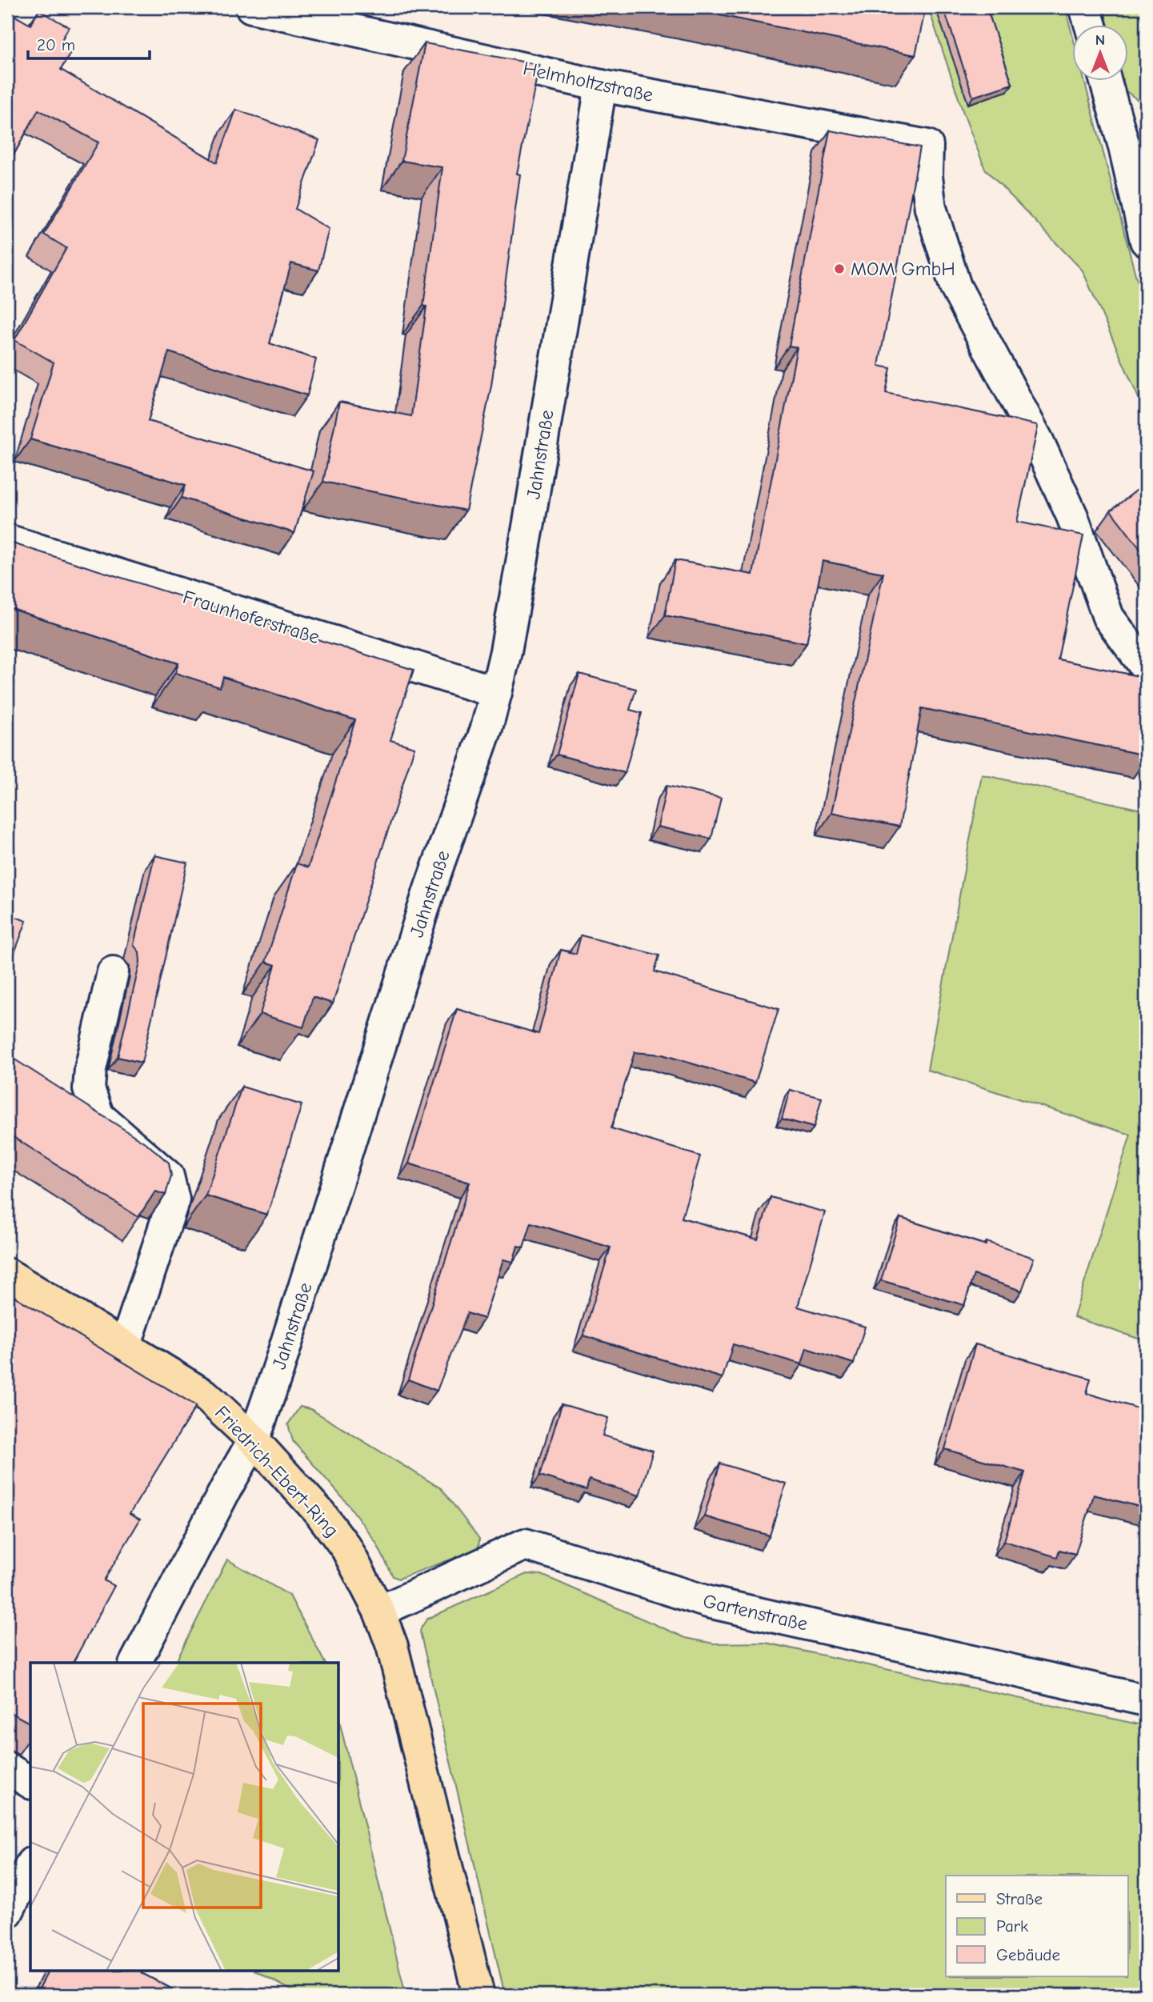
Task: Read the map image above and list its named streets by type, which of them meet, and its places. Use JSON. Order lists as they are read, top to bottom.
{
  "streets": {
    "main road": ["Friedrich-Ebert-Ring"],
    "street": [
      "Helmholtzstraße",
      "Jahnstraße",
      "Fraunhoferstraße",
      "Gartenstraße"
    ]
  },
  "crossings": [
    ["Helmholtzstraße", "Jahnstraße"],
    ["Jahnstraße", "Fraunhoferstraße"],
    ["Jahnstraße", "Friedrich-Ebert-Ring"],
    ["Friedrich-Ebert-Ring", "Gartenstraße"]
  ],
  "places": ["MOM GmbH"],
  "legend": ["Straße", "Park", "Gebäude"],
  "scale_bar": "20 m",
  "north": "top"
}
